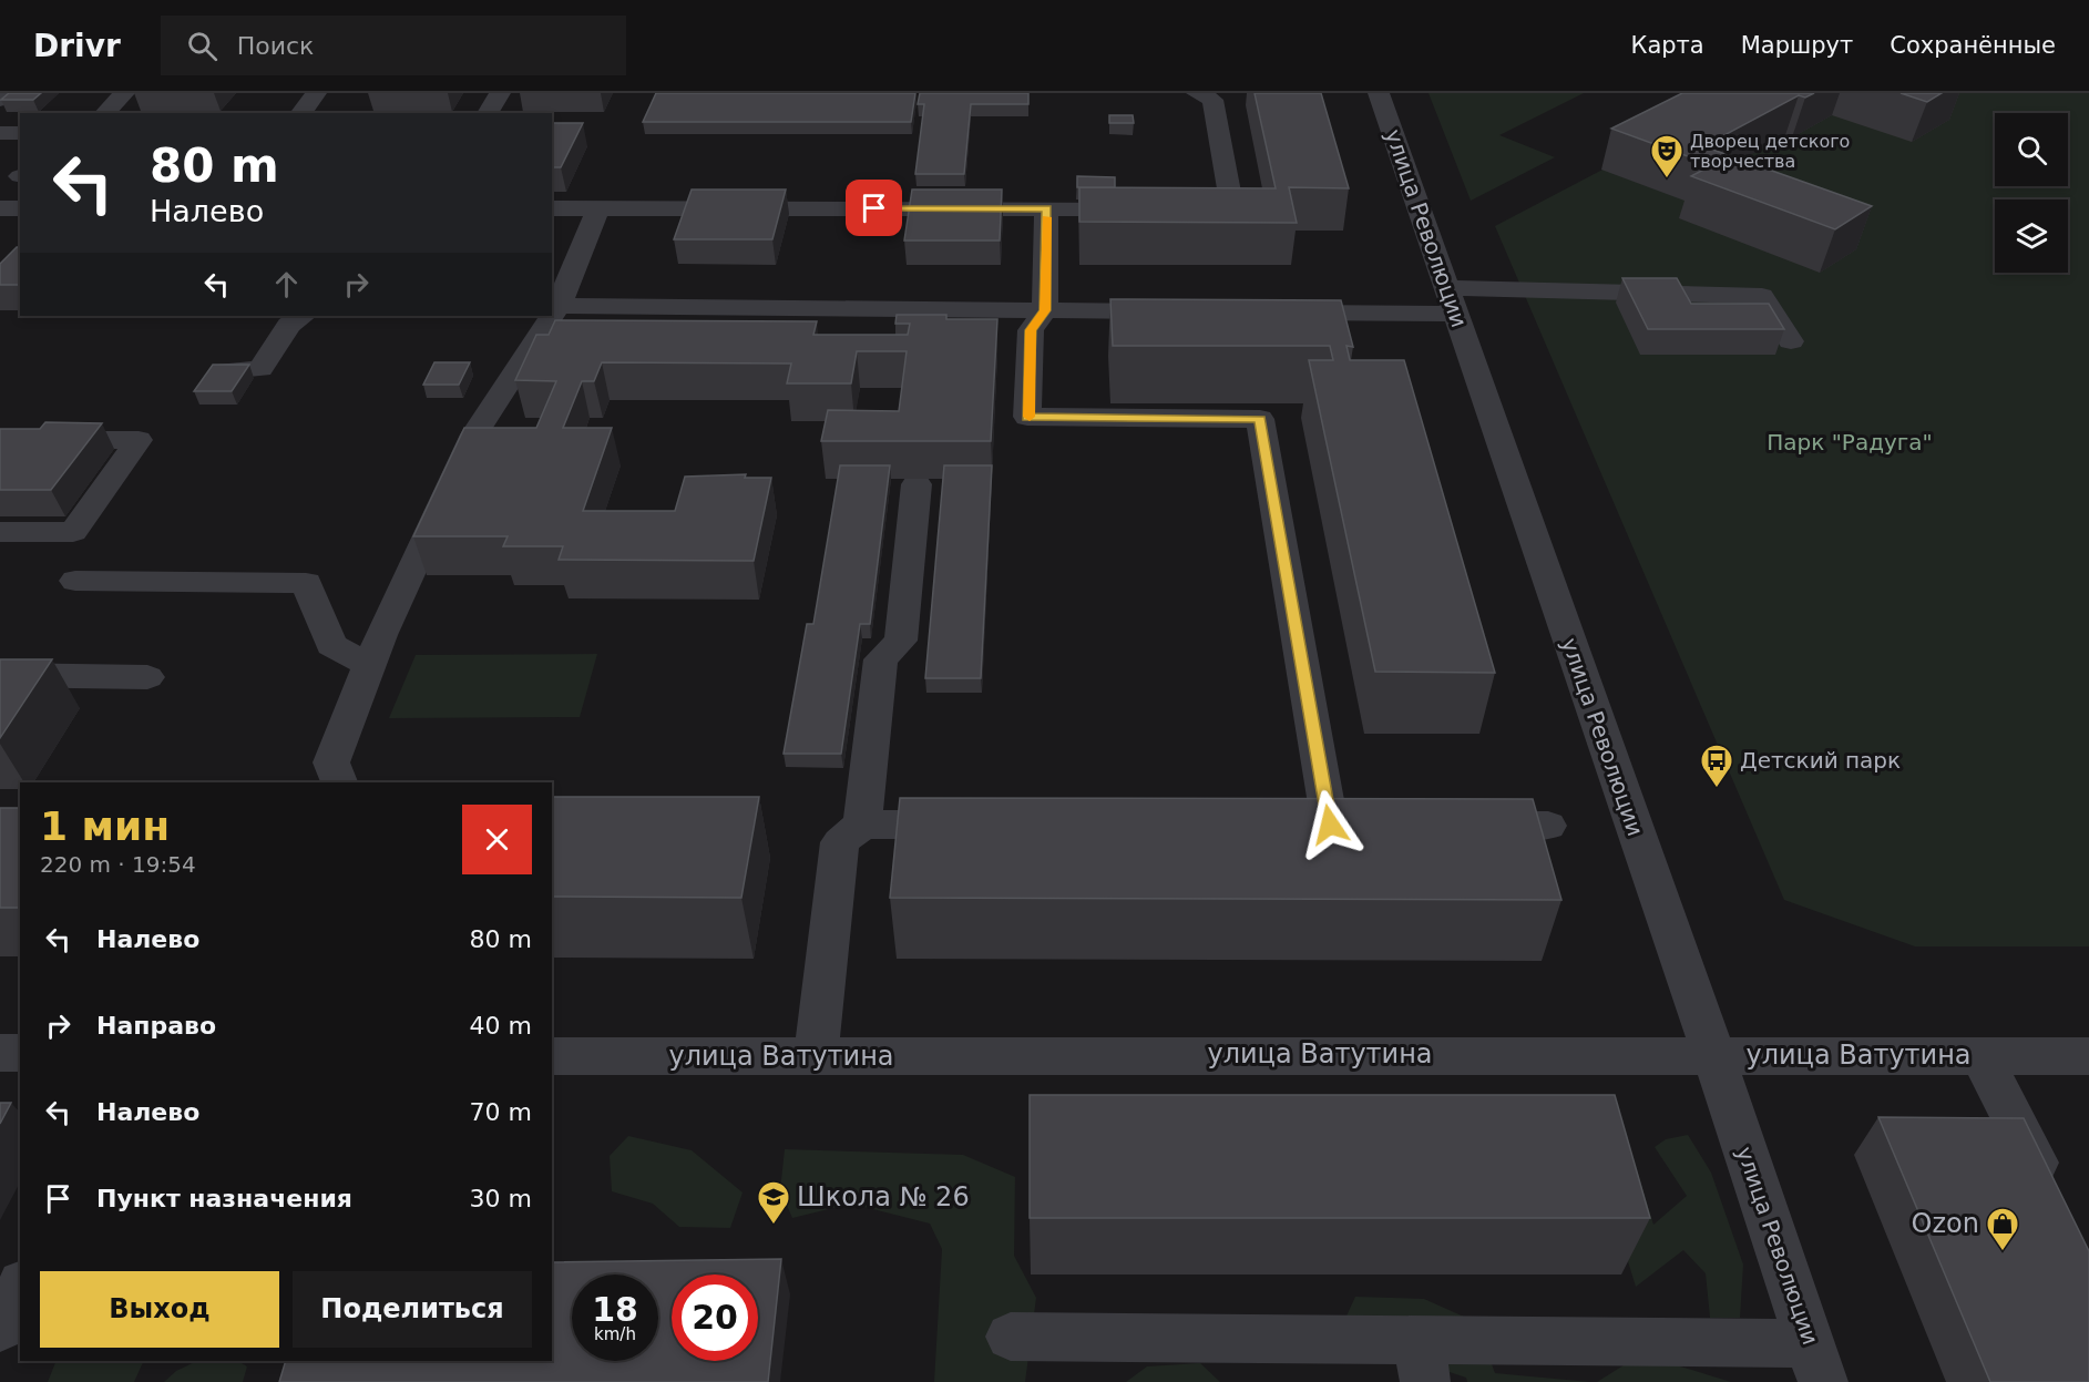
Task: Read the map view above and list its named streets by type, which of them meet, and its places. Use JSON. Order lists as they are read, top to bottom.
{
  "streets": {
    "street": ["улица Революции", "улица Ватутина"]
  },
  "crossings": [
    ["улица Революции", "улица Ватутина"]
  ],
  "parks": ["Парк \"Радуга\""],
  "places": {
    "theatre": ["Дворец детского творчества"],
    "bus stop": ["Детский парк"],
    "school or university": ["Школа № 26"],
    "shop": ["Ozon"]
  },
  "page": {
    "header": "Drivr",
    "search": "Поиск",
    "nav": ["Карта", "Маршрут", "Сохранённые"],
    "turn": ["80 m", "Налево"],
    "heading": ["1 мин", "220 m · 19:54"],
    "list": [
      {
        "name": "Налево",
        "value": "80 m"
      },
      {
        "name": "Направо",
        "value": "40 m"
      },
      {
        "name": "Налево",
        "value": "70 m"
      },
      {
        "name": "Пункт назначения",
        "value": "30 m"
      }
    ],
    "buttons": ["Выход", "Поделиться"],
    "speed": "18 km/h",
    "limit": "20"
  }
}
